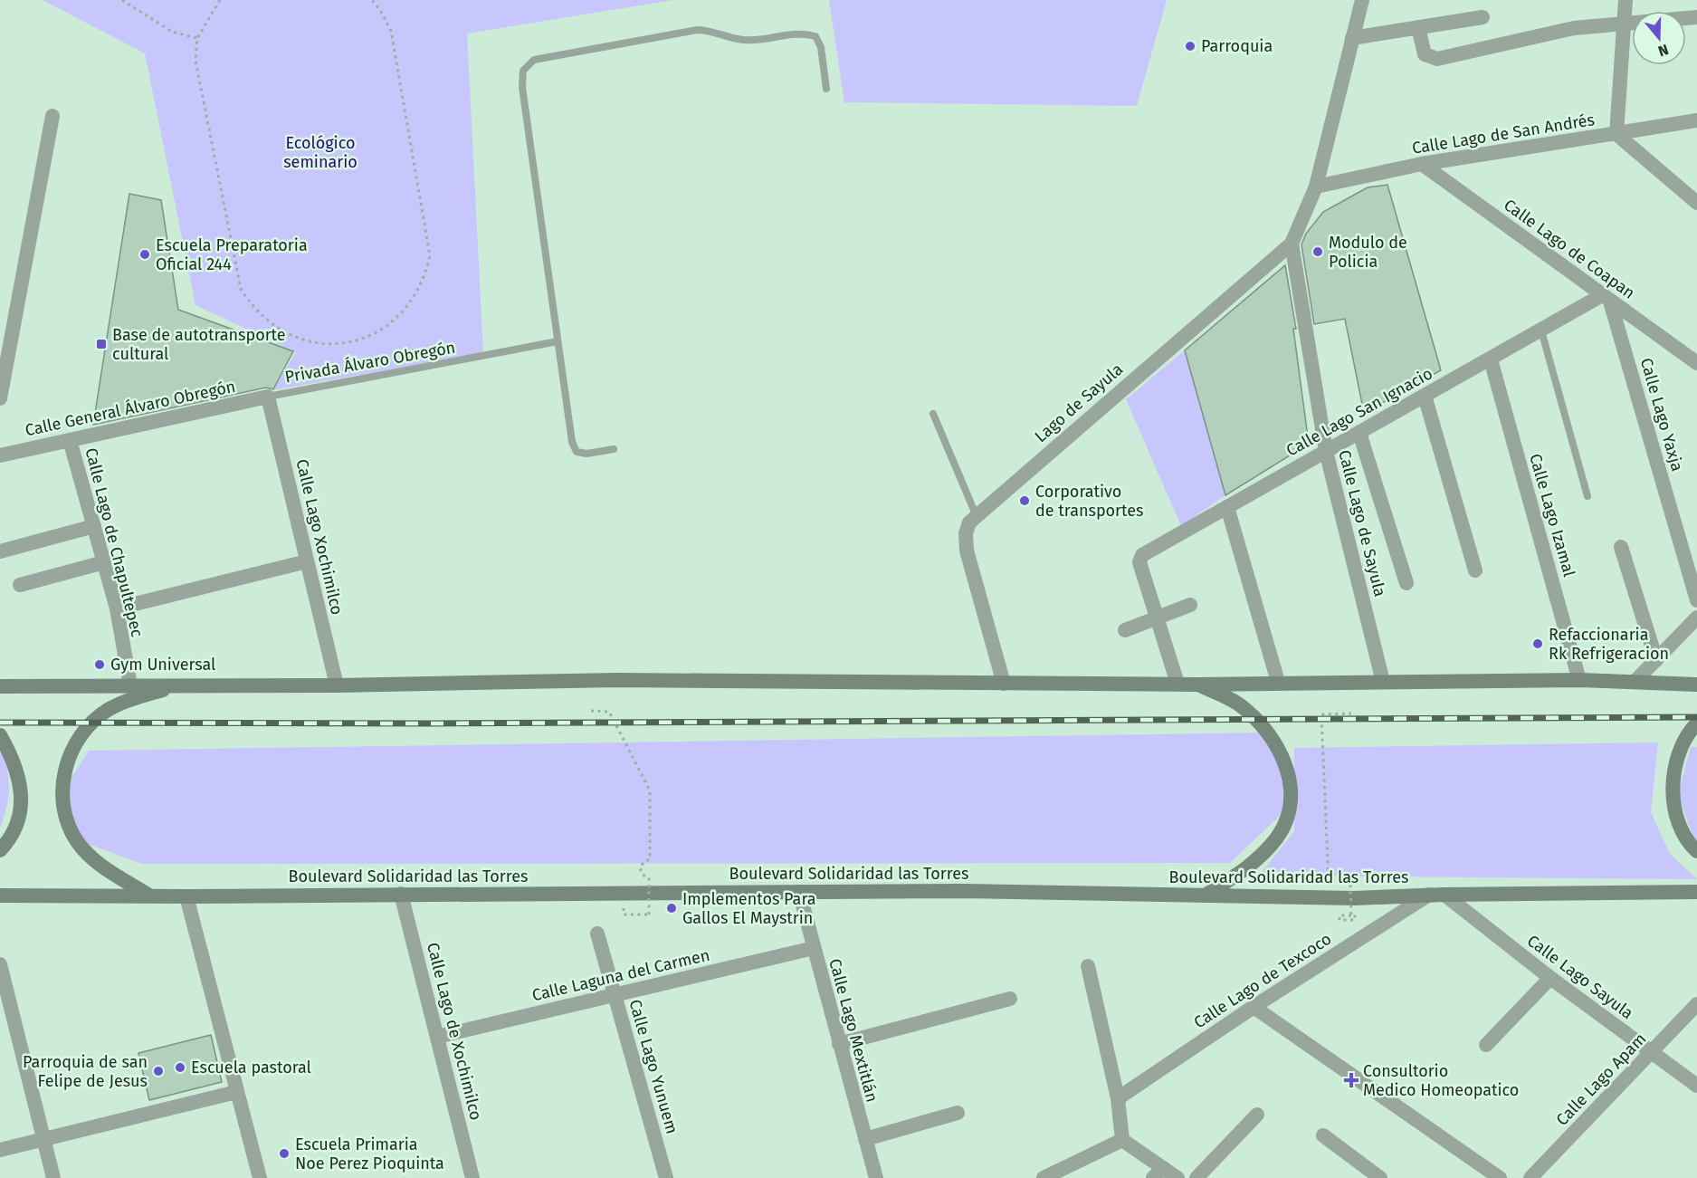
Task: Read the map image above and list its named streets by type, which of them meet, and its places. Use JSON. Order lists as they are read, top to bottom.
{
  "streets": {
    "main road": ["Boulevard Solidaridad las Torres"],
    "street": [
      "Calle Lago de San Andrés",
      "Calle Lago de Coapan",
      "Lago de Sayula",
      "Calle General Álvaro Obregón",
      "Calle Lago San Ignacio",
      "Calle Lago Yaxja",
      "Calle Lago Izamal",
      "Calle Lago de Sayula",
      "Calle Lago Xochimilco",
      "Calle Lago de Chapultepec",
      "Calle Laguna del Carmen",
      "Calle Lago Sayula",
      "Calle Lago de Texcoco",
      "Calle Lago Mextitlán",
      "Calle Lago de Xochimilco",
      "Calle Lago Yunuem",
      "Calle Lago Apam"
    ],
    "lane": ["Privada Álvaro Obregón"]
  },
  "crossings": [
    ["Calle Lago de San Andrés", "Calle Lago de Coapan"],
    ["Calle Lago de San Andrés", "Lago de Sayula"],
    ["Calle Lago de Coapan", "Calle Lago San Ignacio"],
    ["Calle Lago de Coapan", "Calle Lago Yaxja"],
    ["Privada Álvaro Obregón", "Calle General Álvaro Obregón"],
    ["Privada Álvaro Obregón", "Calle Lago Xochimilco"],
    ["Lago de Sayula", "Calle Lago de Sayula"],
    ["Calle General Álvaro Obregón", "Calle Lago Xochimilco"],
    ["Calle General Álvaro Obregón", "Calle Lago de Chapultepec"],
    ["Calle Lago San Ignacio", "Calle Lago Yaxja"],
    ["Calle Lago San Ignacio", "Calle Lago Izamal"],
    ["Calle Lago San Ignacio", "Calle Lago de Sayula"],
    ["Boulevard Solidaridad las Torres", "Calle Lago Sayula"],
    ["Boulevard Solidaridad las Torres", "Calle Lago de Texcoco"],
    ["Boulevard Solidaridad las Torres", "Calle Lago Mextitlán"],
    ["Boulevard Solidaridad las Torres", "Calle Lago de Xochimilco"],
    ["Calle Laguna del Carmen", "Calle Lago Mextitlán"],
    ["Calle Laguna del Carmen", "Calle Lago de Xochimilco"],
    ["Calle Laguna del Carmen", "Calle Lago Yunuem"],
    ["Calle Lago Sayula", "Calle Lago de Texcoco"],
    ["Calle Lago Sayula", "Calle Lago Apam"]
  ],
  "parks": ["Ecológico seminario"],
  "places": {
    "other": [
      "Parroquia",
      "Modulo de Policia",
      "Escuela Preparatoria Oficial 244",
      "Corporativo de transportes",
      "Refaccionaria Rk Refrigeracion",
      "Gym Universal",
      "Implementos Para Gallos El Maystrin",
      "Escuela pastoral",
      "Parroquia de san Felipe de Jesus",
      "Escuela Primaria Noe Perez Pioquinta"
    ],
    "transit": ["Base de autotransporte cultural"],
    "health": ["Consultorio Medico Homeopatico"]
  },
  "north": "bottom"
}
